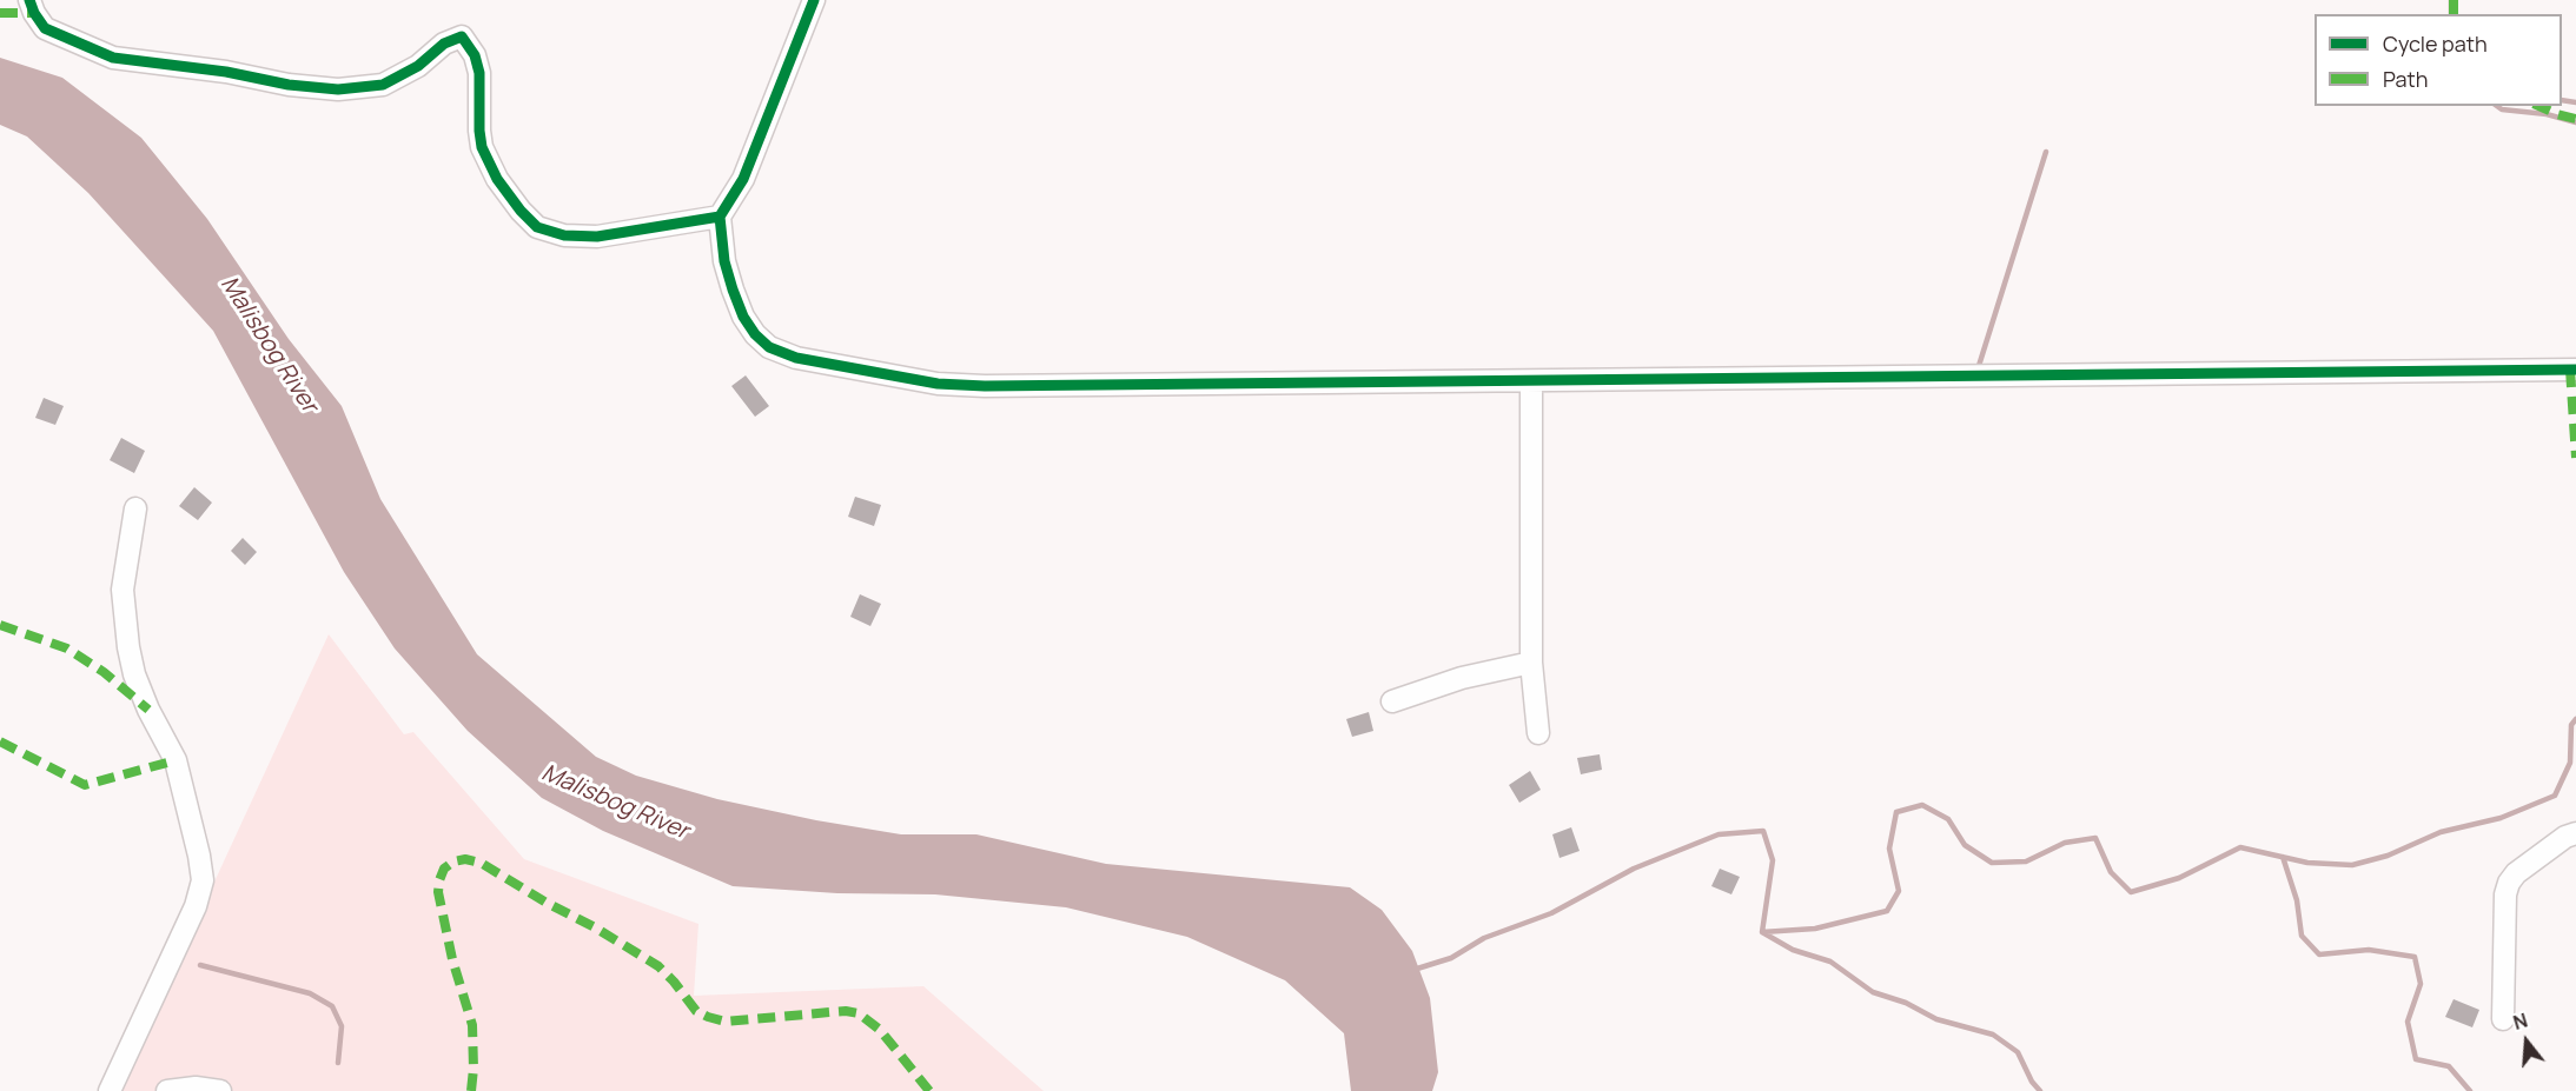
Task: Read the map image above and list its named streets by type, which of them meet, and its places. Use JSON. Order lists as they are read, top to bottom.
{
  "water": ["Malisbog River"],
  "legend": ["Cycle path", "Path"],
  "north": "top"
}
